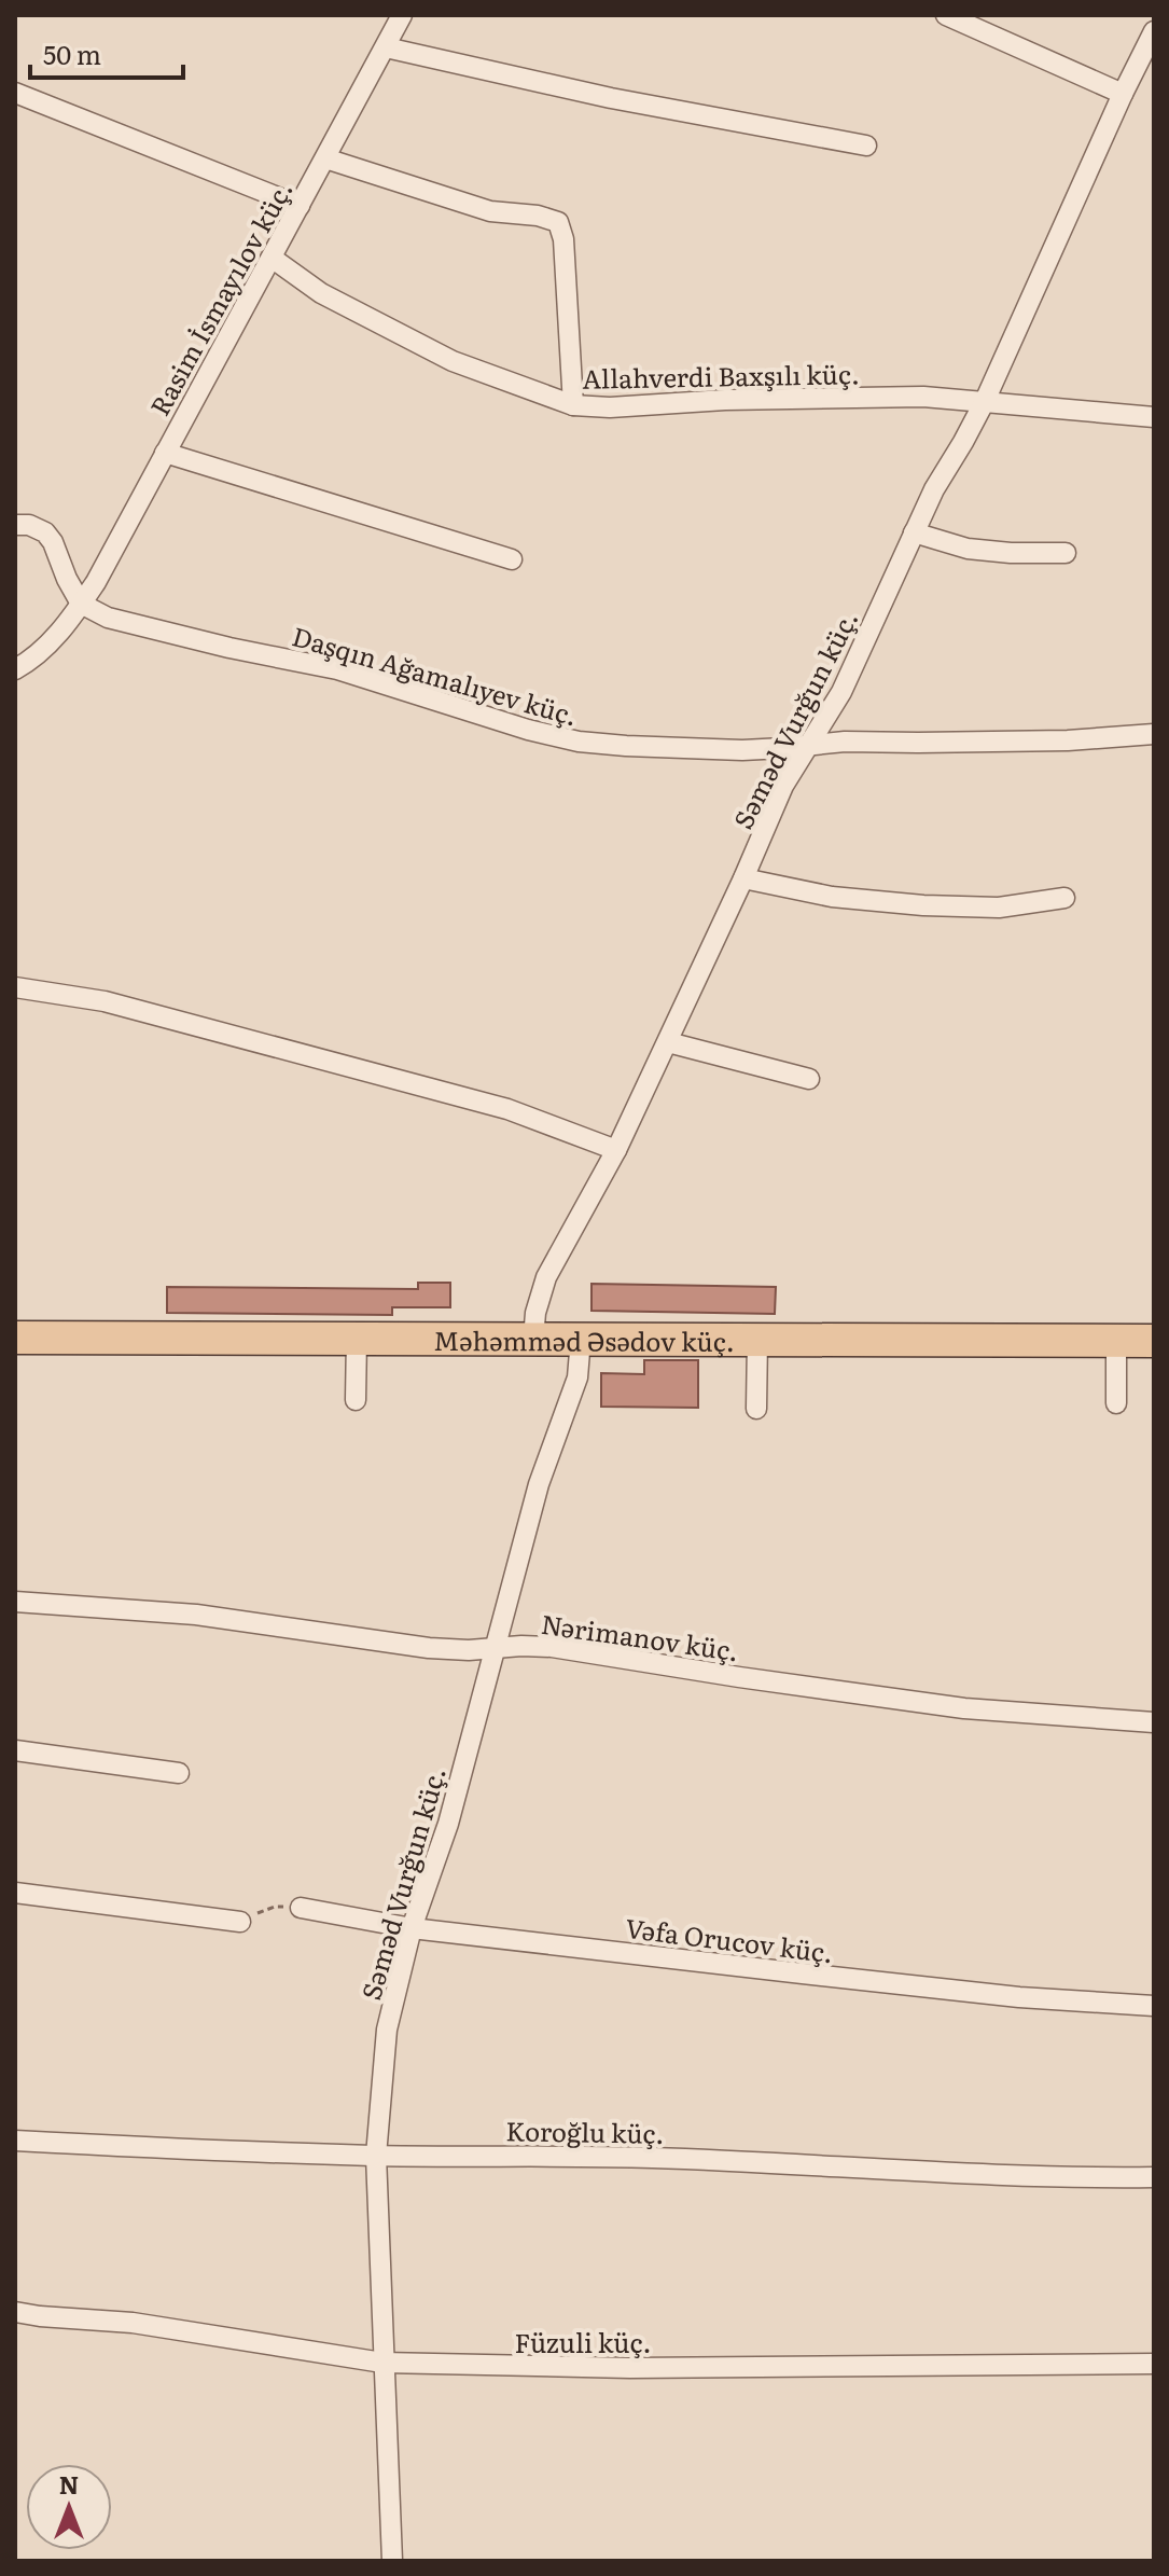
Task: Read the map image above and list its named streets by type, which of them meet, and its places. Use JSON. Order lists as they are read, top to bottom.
{
  "streets": {
    "main road": ["Məhəmməd Əsədov küç."],
    "street": [
      "Rasim İsmayılov küç.",
      "Allahverdi Baxşılı küç.",
      "Daşqın Ağamalıyev küç.",
      "Səməd Vurğun küç.",
      "Nərimanov küç.",
      "Vəfa Orucov küç.",
      "Koroğlu küç.",
      "Füzuli küç."
    ]
  },
  "crossings": [
    ["Rasim İsmayılov küç.", "Allahverdi Baxşılı küç."],
    ["Rasim İsmayılov küç.", "Daşqın Ağamalıyev küç."],
    ["Allahverdi Baxşılı küç.", "Səməd Vurğun küç."],
    ["Daşqın Ağamalıyev küç.", "Səməd Vurğun küç."],
    ["Səməd Vurğun küç.", "Məhəmməd Əsədov küç."],
    ["Səməd Vurğun küç.", "Nərimanov küç."],
    ["Səməd Vurğun küç.", "Vəfa Orucov küç."],
    ["Səməd Vurğun küç.", "Koroğlu küç."],
    ["Səməd Vurğun küç.", "Füzuli küç."]
  ],
  "scale_bar": "50 m",
  "north": "top"
}
